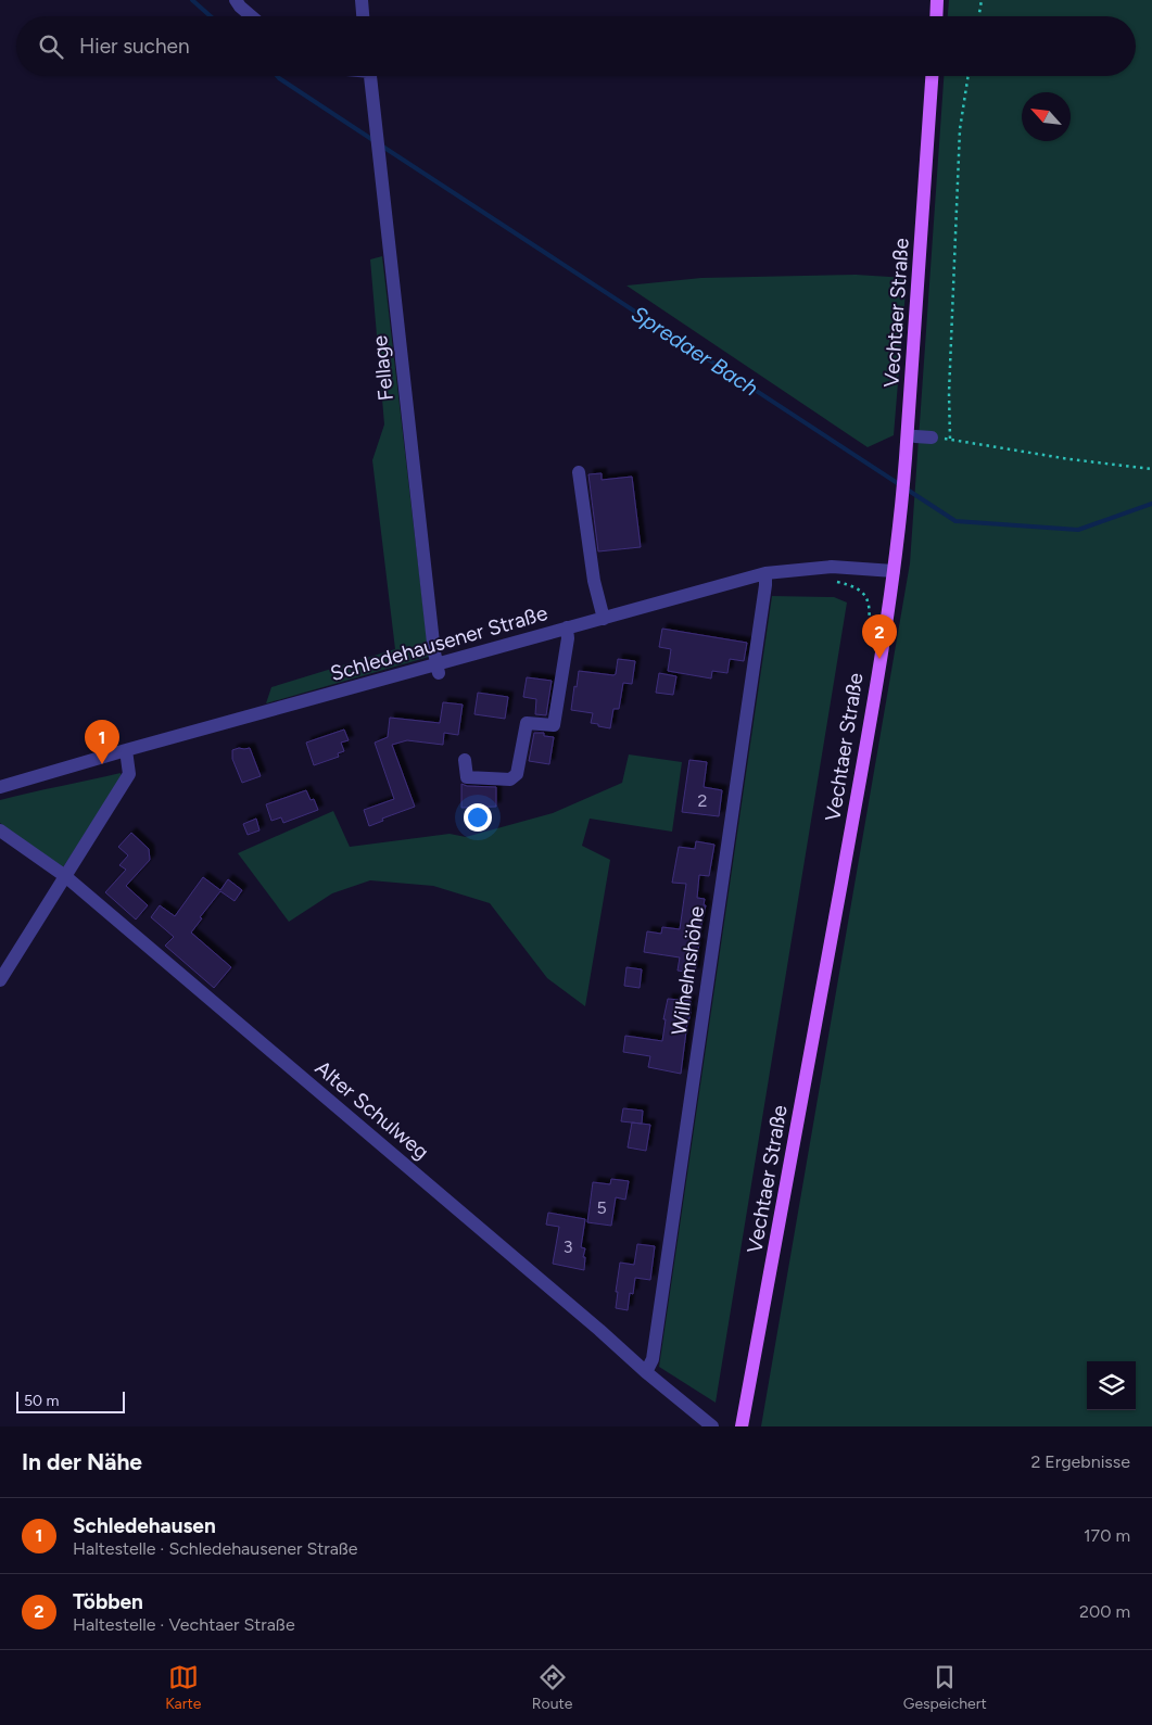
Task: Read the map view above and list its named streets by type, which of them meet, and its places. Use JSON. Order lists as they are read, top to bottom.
{
  "streets": {
    "main road": ["Vechtaer Straße"],
    "street": [
      "Fellage",
      "Schledehausener Straße",
      "Wilhelmshöhe",
      "Alter Schulweg"
    ]
  },
  "crossings": [
    ["Vechtaer Straße", "Schledehausener Straße"],
    ["Fellage", "Schledehausener Straße"],
    ["Schledehausener Straße", "Wilhelmshöhe"],
    ["Wilhelmshöhe", "Alter Schulweg"]
  ],
  "water": ["Spredaer Bach"],
  "house_numbers": ["2", "5", "3"],
  "scale_bar": "50 m",
  "north": "top left",
  "page": {
    "search": "Hier suchen",
    "pins": ["2", "1"],
    "scale": "50 m",
    "heading": ["In der Nähe", "2 Ergebnisse"],
    "list": [
      {
        "mark": "1",
        "name": "Schledehausen",
        "note": "Haltestelle · Schledehausener Straße",
        "value": "170 m"
      },
      {
        "mark": "2",
        "name": "Többen",
        "note": "Haltestelle · Vechtaer Straße",
        "value": "200 m"
      }
    ],
    "nav": ["Karte", "Route", "Gespeichert"]
  }
}
